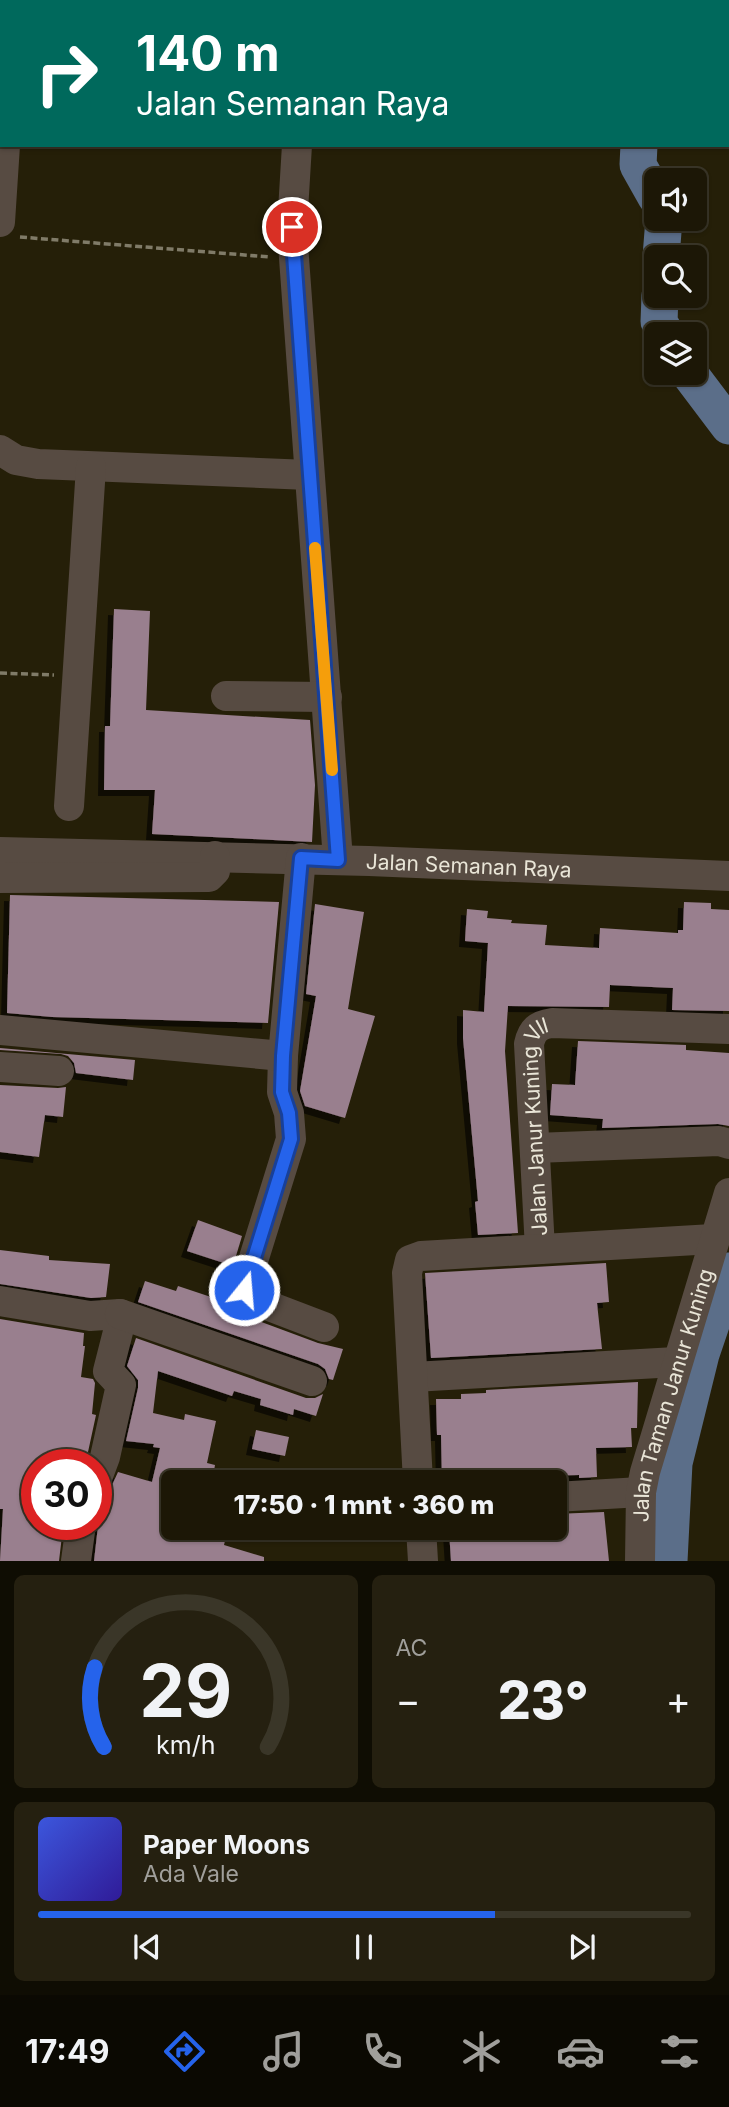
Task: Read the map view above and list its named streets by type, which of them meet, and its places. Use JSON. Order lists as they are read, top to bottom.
{
  "streets": {
    "street": ["Jalan Semanan Raya", "Jalan Janur Kuning VII", "Jalan Taman Janur Kuning"]
  },
  "page": {
    "turn": ["140 m", "Jalan Semanan Raya"],
    "limit": "30",
    "trip": "17:50 · 1 mnt · 360 m",
    "tile": "AC",
    "heat": ["−", "23°", "+"],
    "song": ["Paper Moons", "Ada Vale"],
    "tabs": "17:49",
    "gauge": ["29", "km/h"]
  }
}
